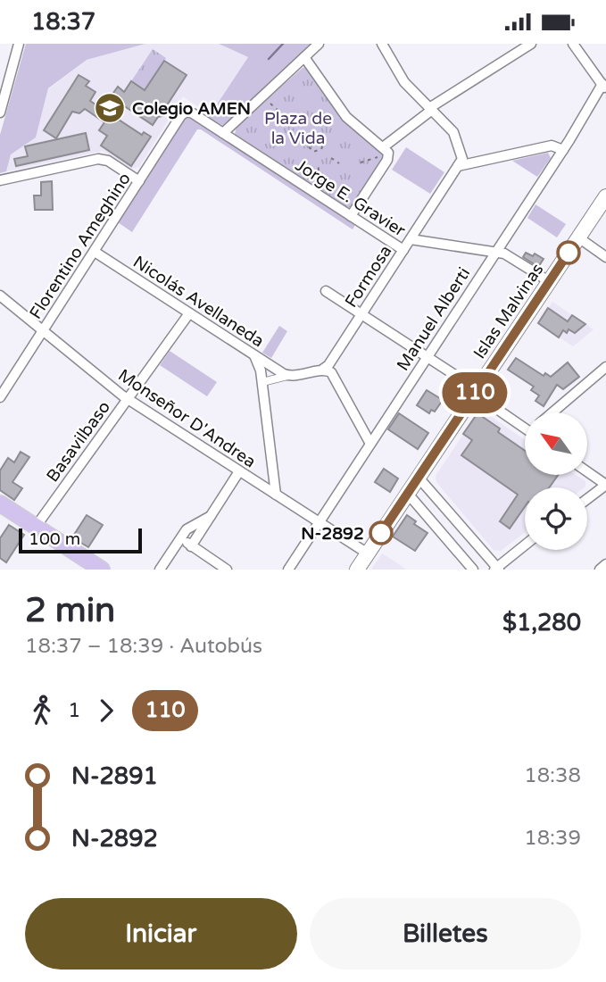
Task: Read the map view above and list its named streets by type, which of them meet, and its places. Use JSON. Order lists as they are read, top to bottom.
{
  "streets": {
    "main road": ["Islas Malvinas"],
    "street": [
      "Jorge E. Gravier",
      "Florentino Ameghino",
      "Formosa",
      "Nicolás Avellaneda",
      "Manuel Alberti",
      "Monseñor D'Andrea",
      "Basavilbaso"
    ]
  },
  "crossings": [
    ["Jorge E. Gravier", "Florentino Ameghino"],
    ["Jorge E. Gravier", "Formosa"],
    ["Jorge E. Gravier", "Islas Malvinas"],
    ["Jorge E. Gravier", "Manuel Alberti"],
    ["Florentino Ameghino", "Nicolás Avellaneda"],
    ["Florentino Ameghino", "Monseñor D'Andrea"],
    ["Nicolás Avellaneda", "Basavilbaso"],
    ["Islas Malvinas", "Monseñor D'Andrea"],
    ["Manuel Alberti", "Monseñor D'Andrea"],
    ["Monseñor D'Andrea", "Basavilbaso"]
  ],
  "parks": ["Plaza de la Vida"],
  "places": {
    "school or university": ["Colegio AMEN"],
    "other": ["N-2892"]
  },
  "lines": ["bus line 110"],
  "scale_bar": "100 m",
  "north": "top left",
  "page": {
    "status": "18:37",
    "on_map": "110",
    "scale": "100 m",
    "heading": ["2 min", "18:37 – 18:39 · Autobús", "$1,280"],
    "legs": ["1", "110"],
    "list": [
      {
        "name": "N-2891",
        "value": "18:38"
      },
      {
        "name": "N-2892",
        "value": "18:39"
      }
    ],
    "buttons": ["Iniciar", "Billetes"]
  }
}
